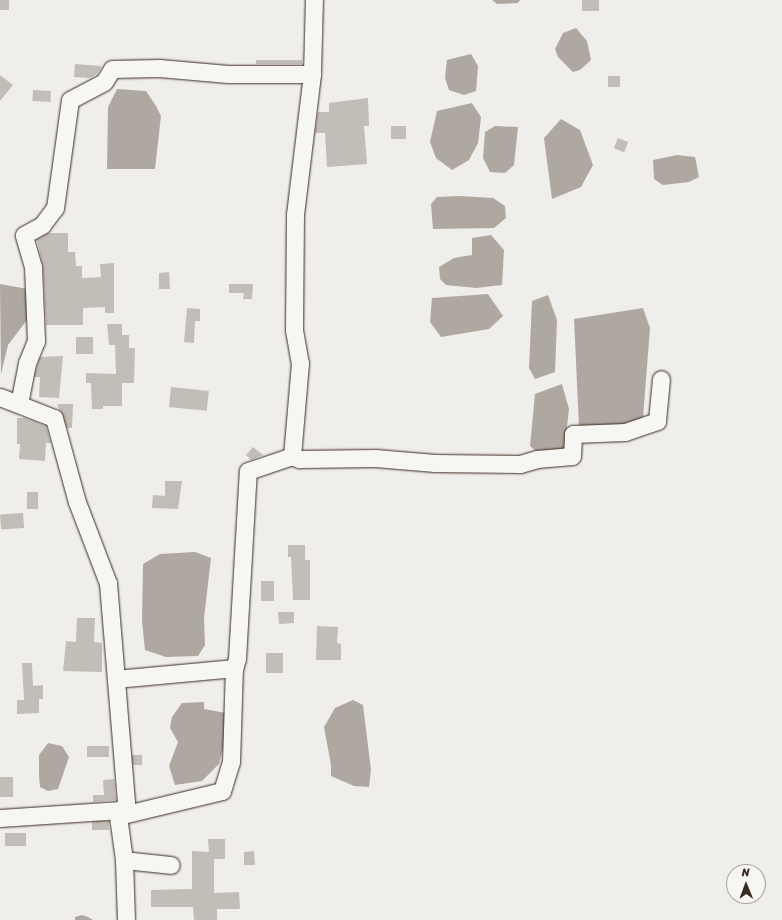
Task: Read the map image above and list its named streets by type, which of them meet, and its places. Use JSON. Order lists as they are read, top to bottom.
{
  "north": "top"
}
